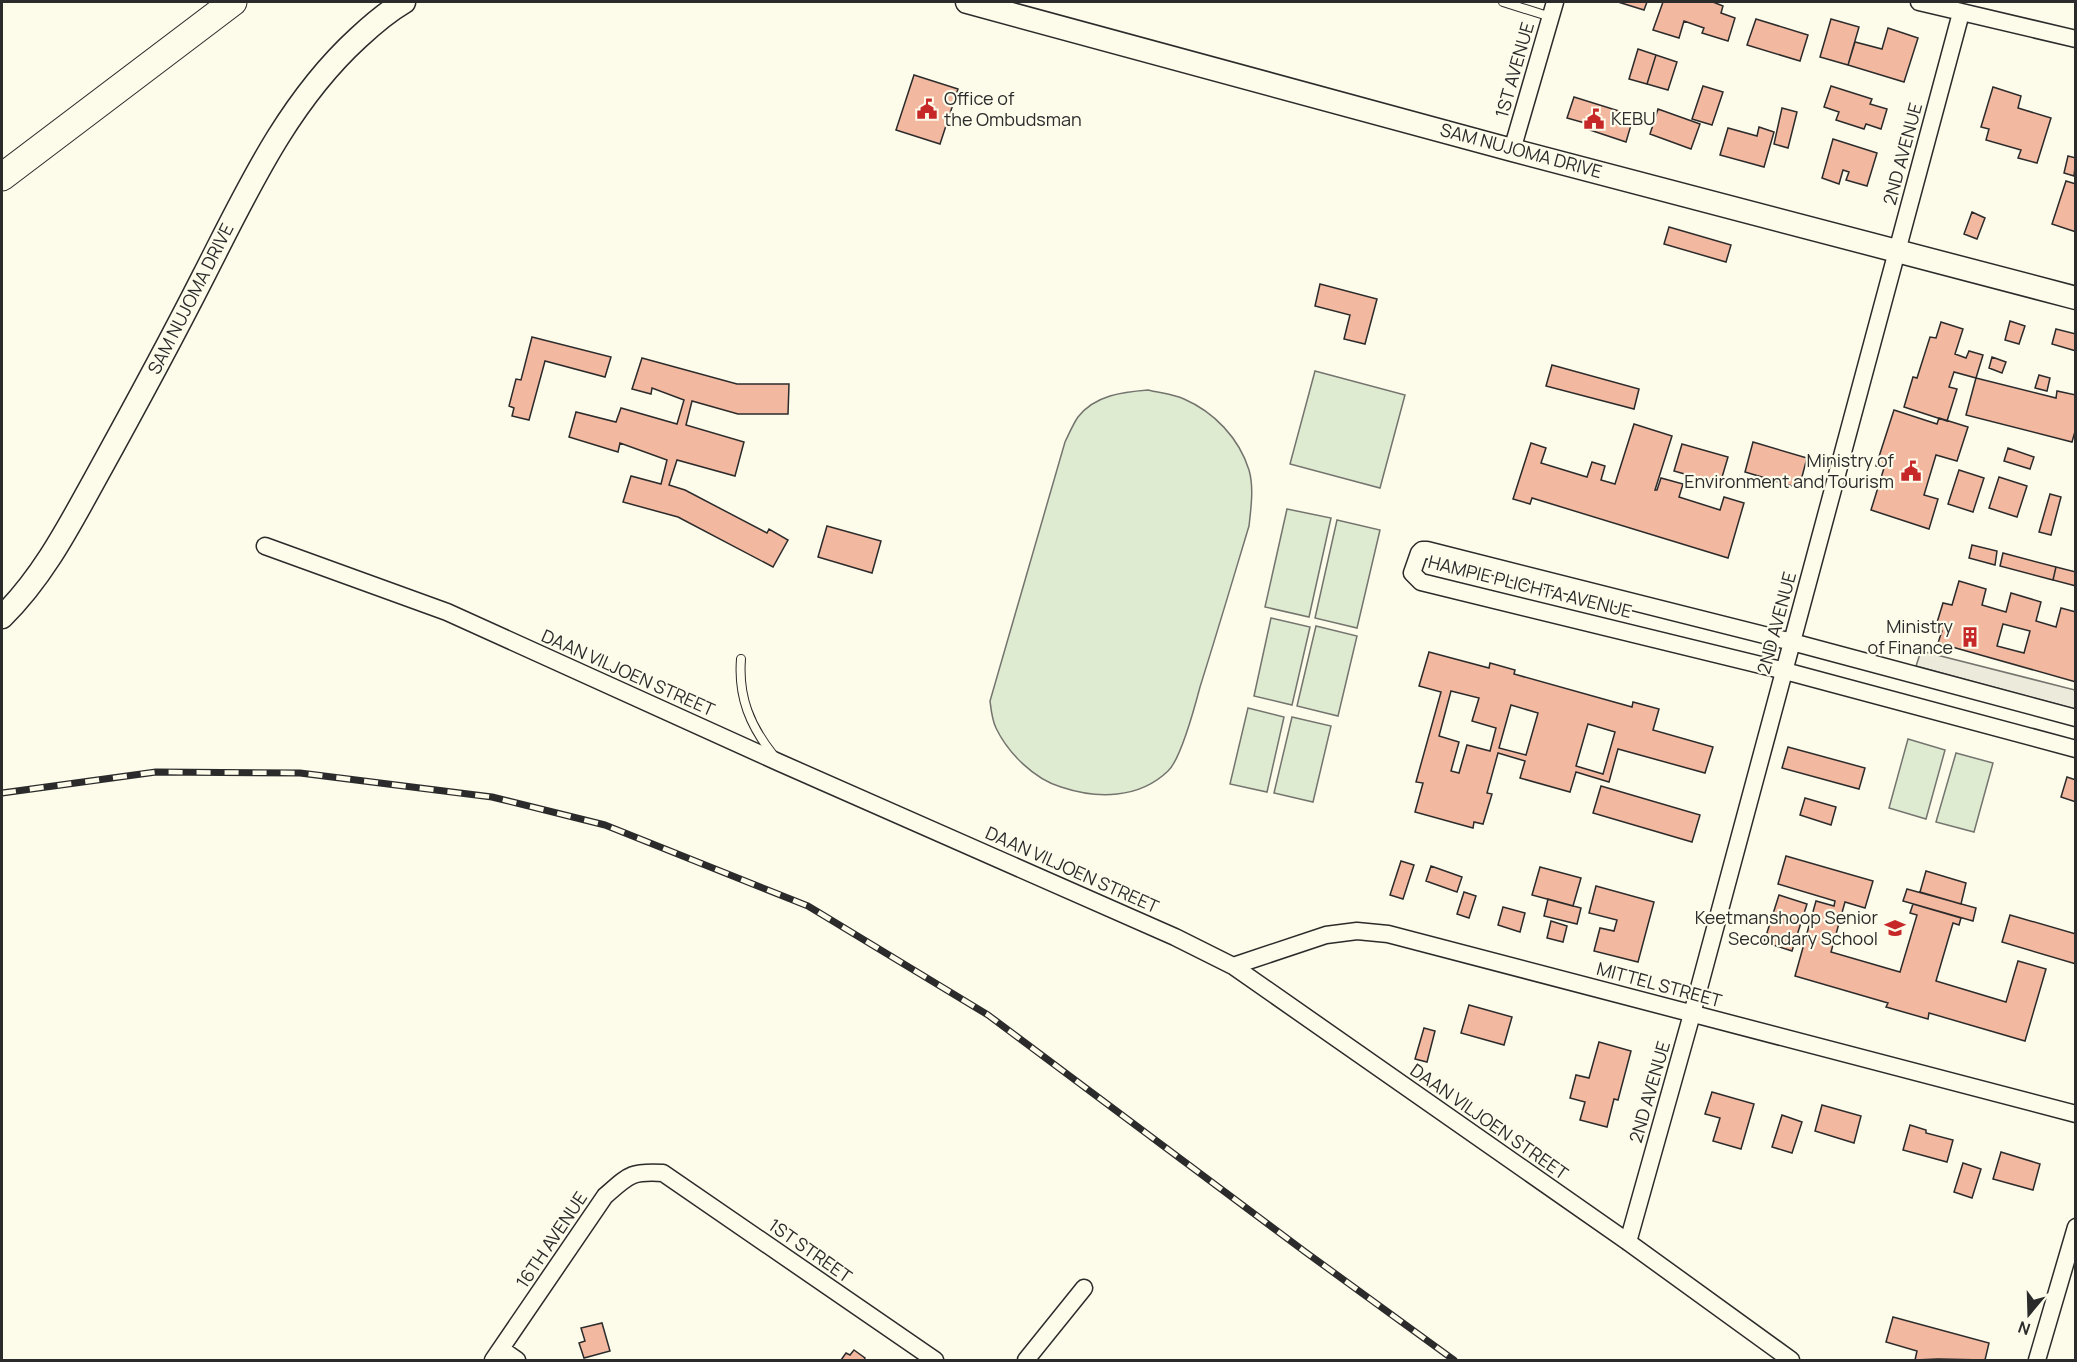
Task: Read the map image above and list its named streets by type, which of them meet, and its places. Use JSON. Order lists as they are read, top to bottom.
{
  "streets": {
    "main road": ["SAM NUJOMA DRIVE"],
    "street": [
      "1ST AVENUE",
      "2ND AVENUE",
      "HAMPIE PLICHTA AVENUE",
      "DAAN VILJOEN STREET",
      "MITTEL STREET",
      "16TH AVENUE",
      "1ST STREET"
    ]
  },
  "crossings": [
    ["1ST AVENUE", "SAM NUJOMA DRIVE"],
    ["SAM NUJOMA DRIVE", "2ND AVENUE"],
    ["2ND AVENUE", "HAMPIE PLICHTA AVENUE"],
    ["2ND AVENUE", "DAAN VILJOEN STREET"],
    ["2ND AVENUE", "MITTEL STREET"],
    ["DAAN VILJOEN STREET", "MITTEL STREET"],
    ["16TH AVENUE", "1ST STREET"]
  ],
  "places": {
    "public building": ["Office of the Ombudsman", "KEBU", "Ministry of Environment and Tourism"],
    "building": ["Ministry of Finance"],
    "school or university": ["Keetmanshoop Senior Secondary School"]
  },
  "north": "bottom"
}
